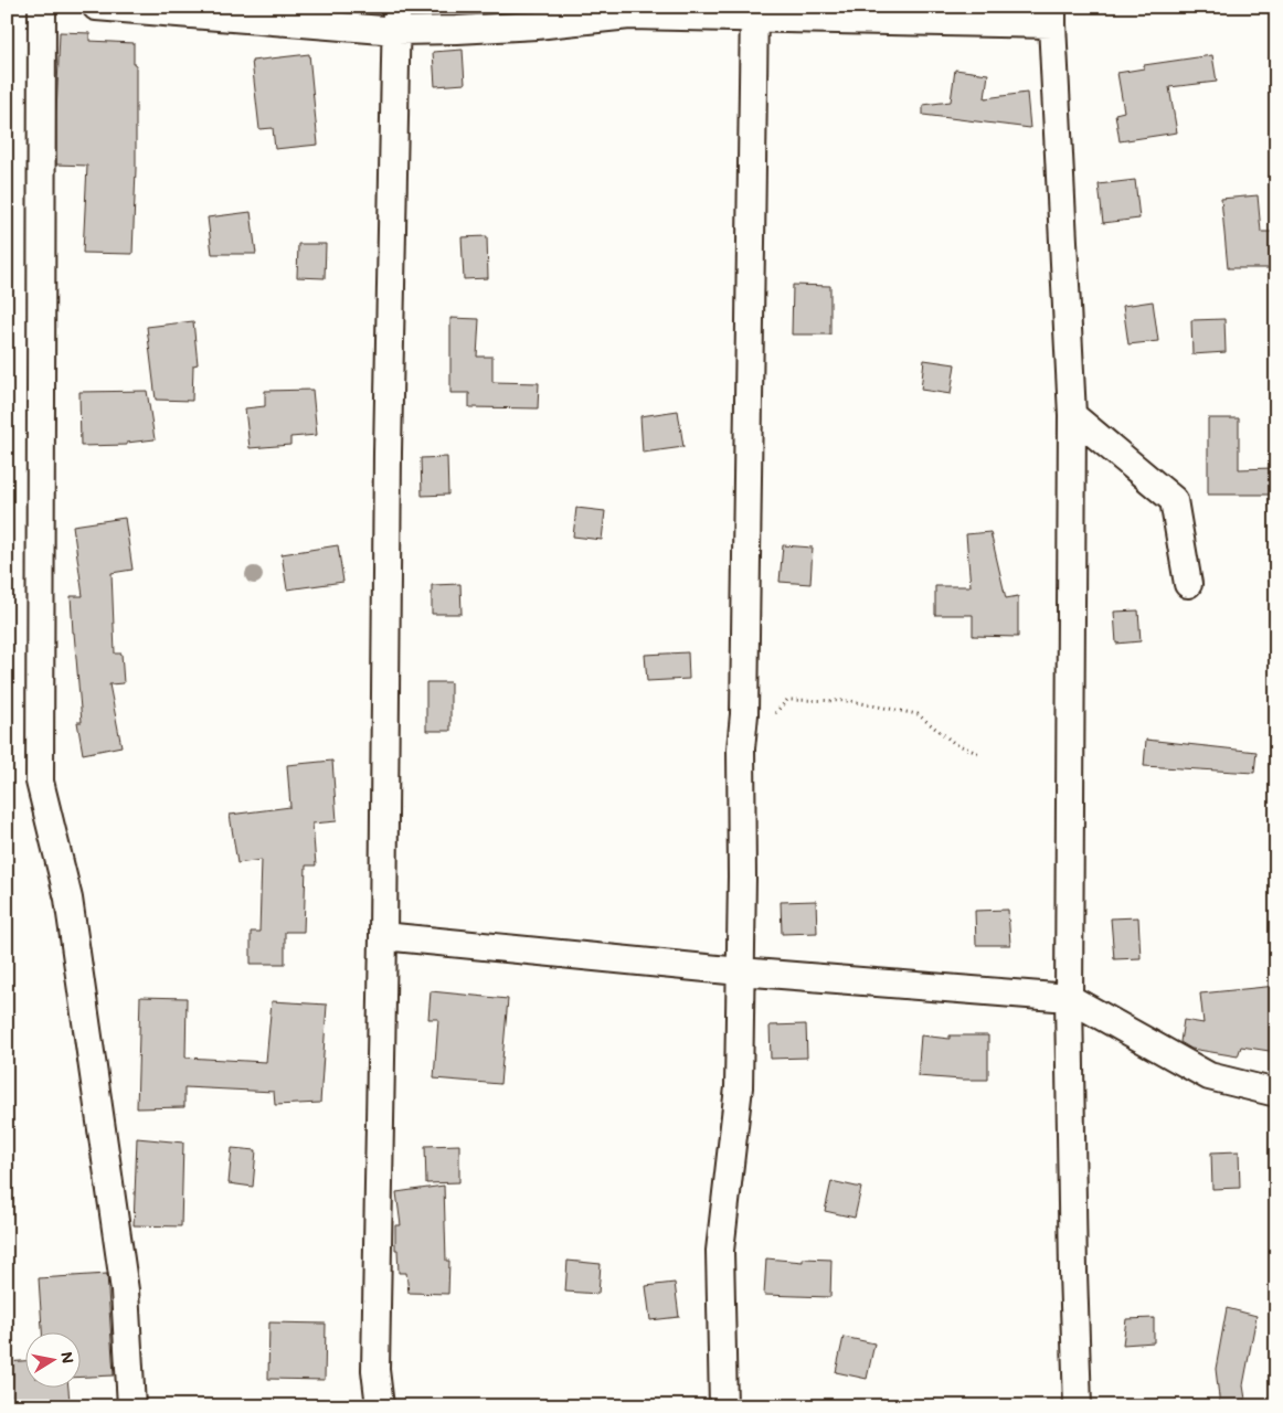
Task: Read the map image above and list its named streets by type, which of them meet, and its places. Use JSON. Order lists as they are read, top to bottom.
{
  "north": "right"
}
